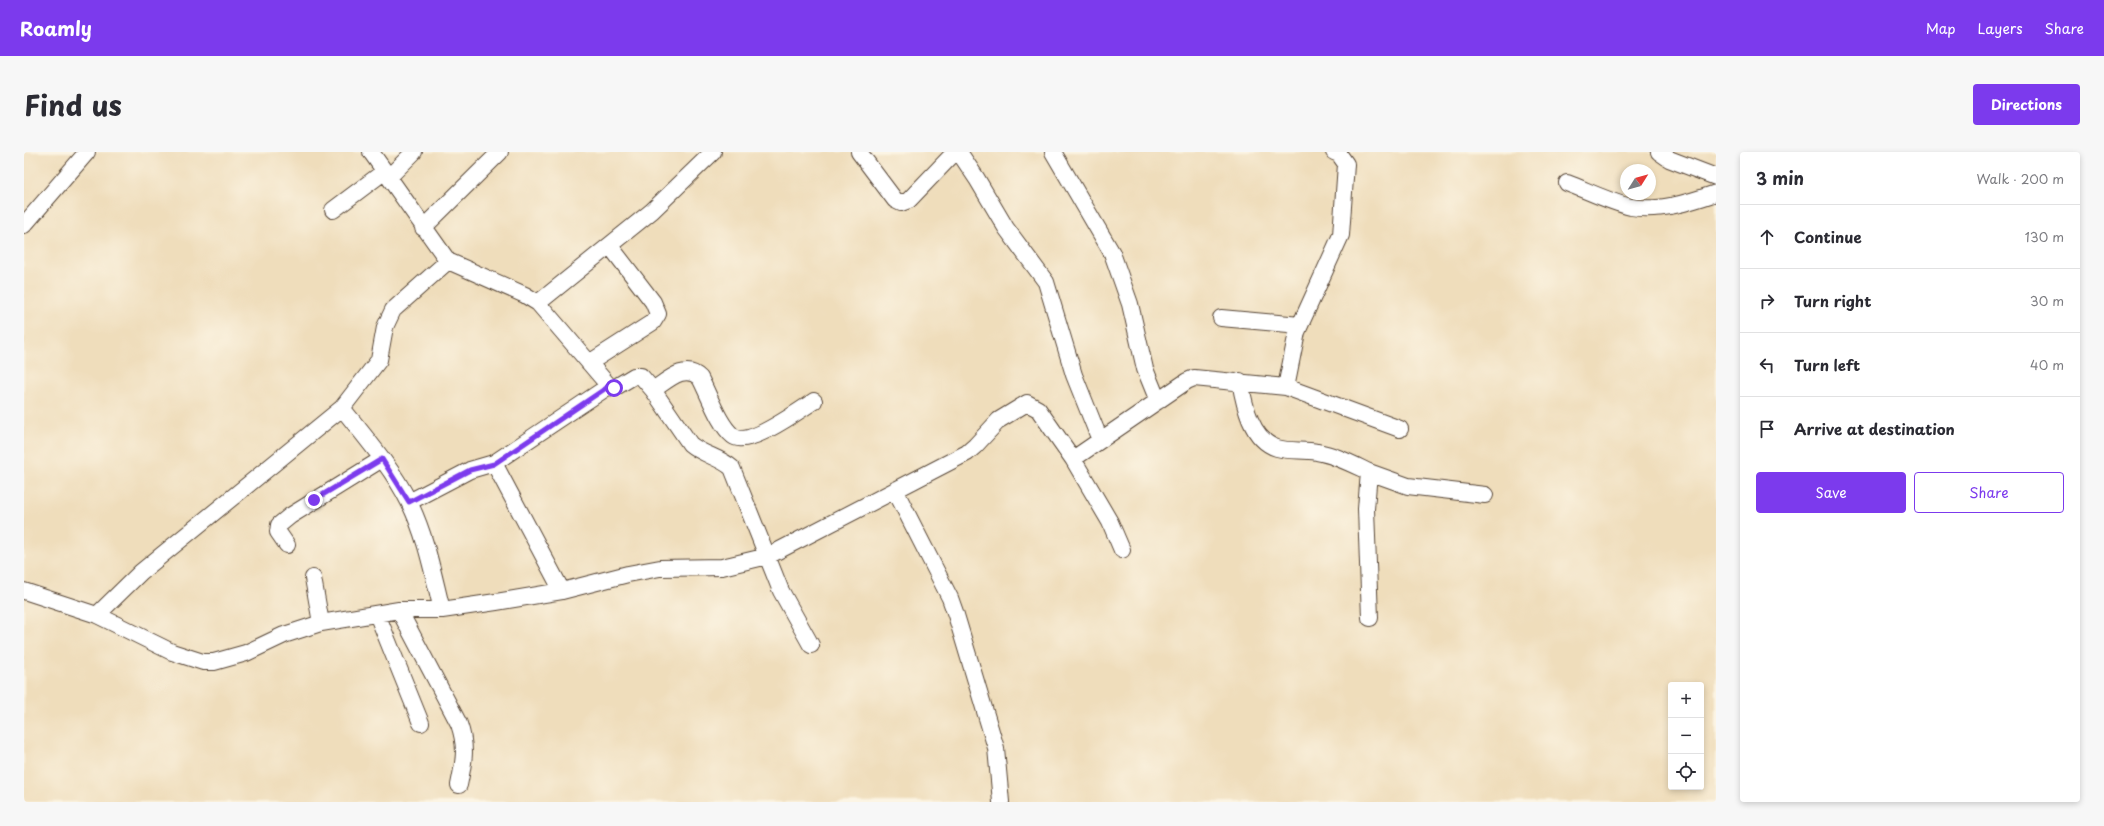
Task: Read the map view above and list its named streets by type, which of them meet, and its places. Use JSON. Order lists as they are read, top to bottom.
{
  "north": "top right",
  "page": {
    "header": "Roamly",
    "nav": ["Map", "Layers", "Share"],
    "title": "Find us",
    "buttons": [
      "Directions",
      ["Save", "Share"]
    ],
    "heading": ["3 min", "Walk · 200 m"],
    "list": [
      ["Continue", "130 m"],
      ["Turn right", "30 m"],
      ["Turn left", "40 m"],
      "Arrive at destination"
    ],
    "map_buttons": ["+", "−"]
  }
}
